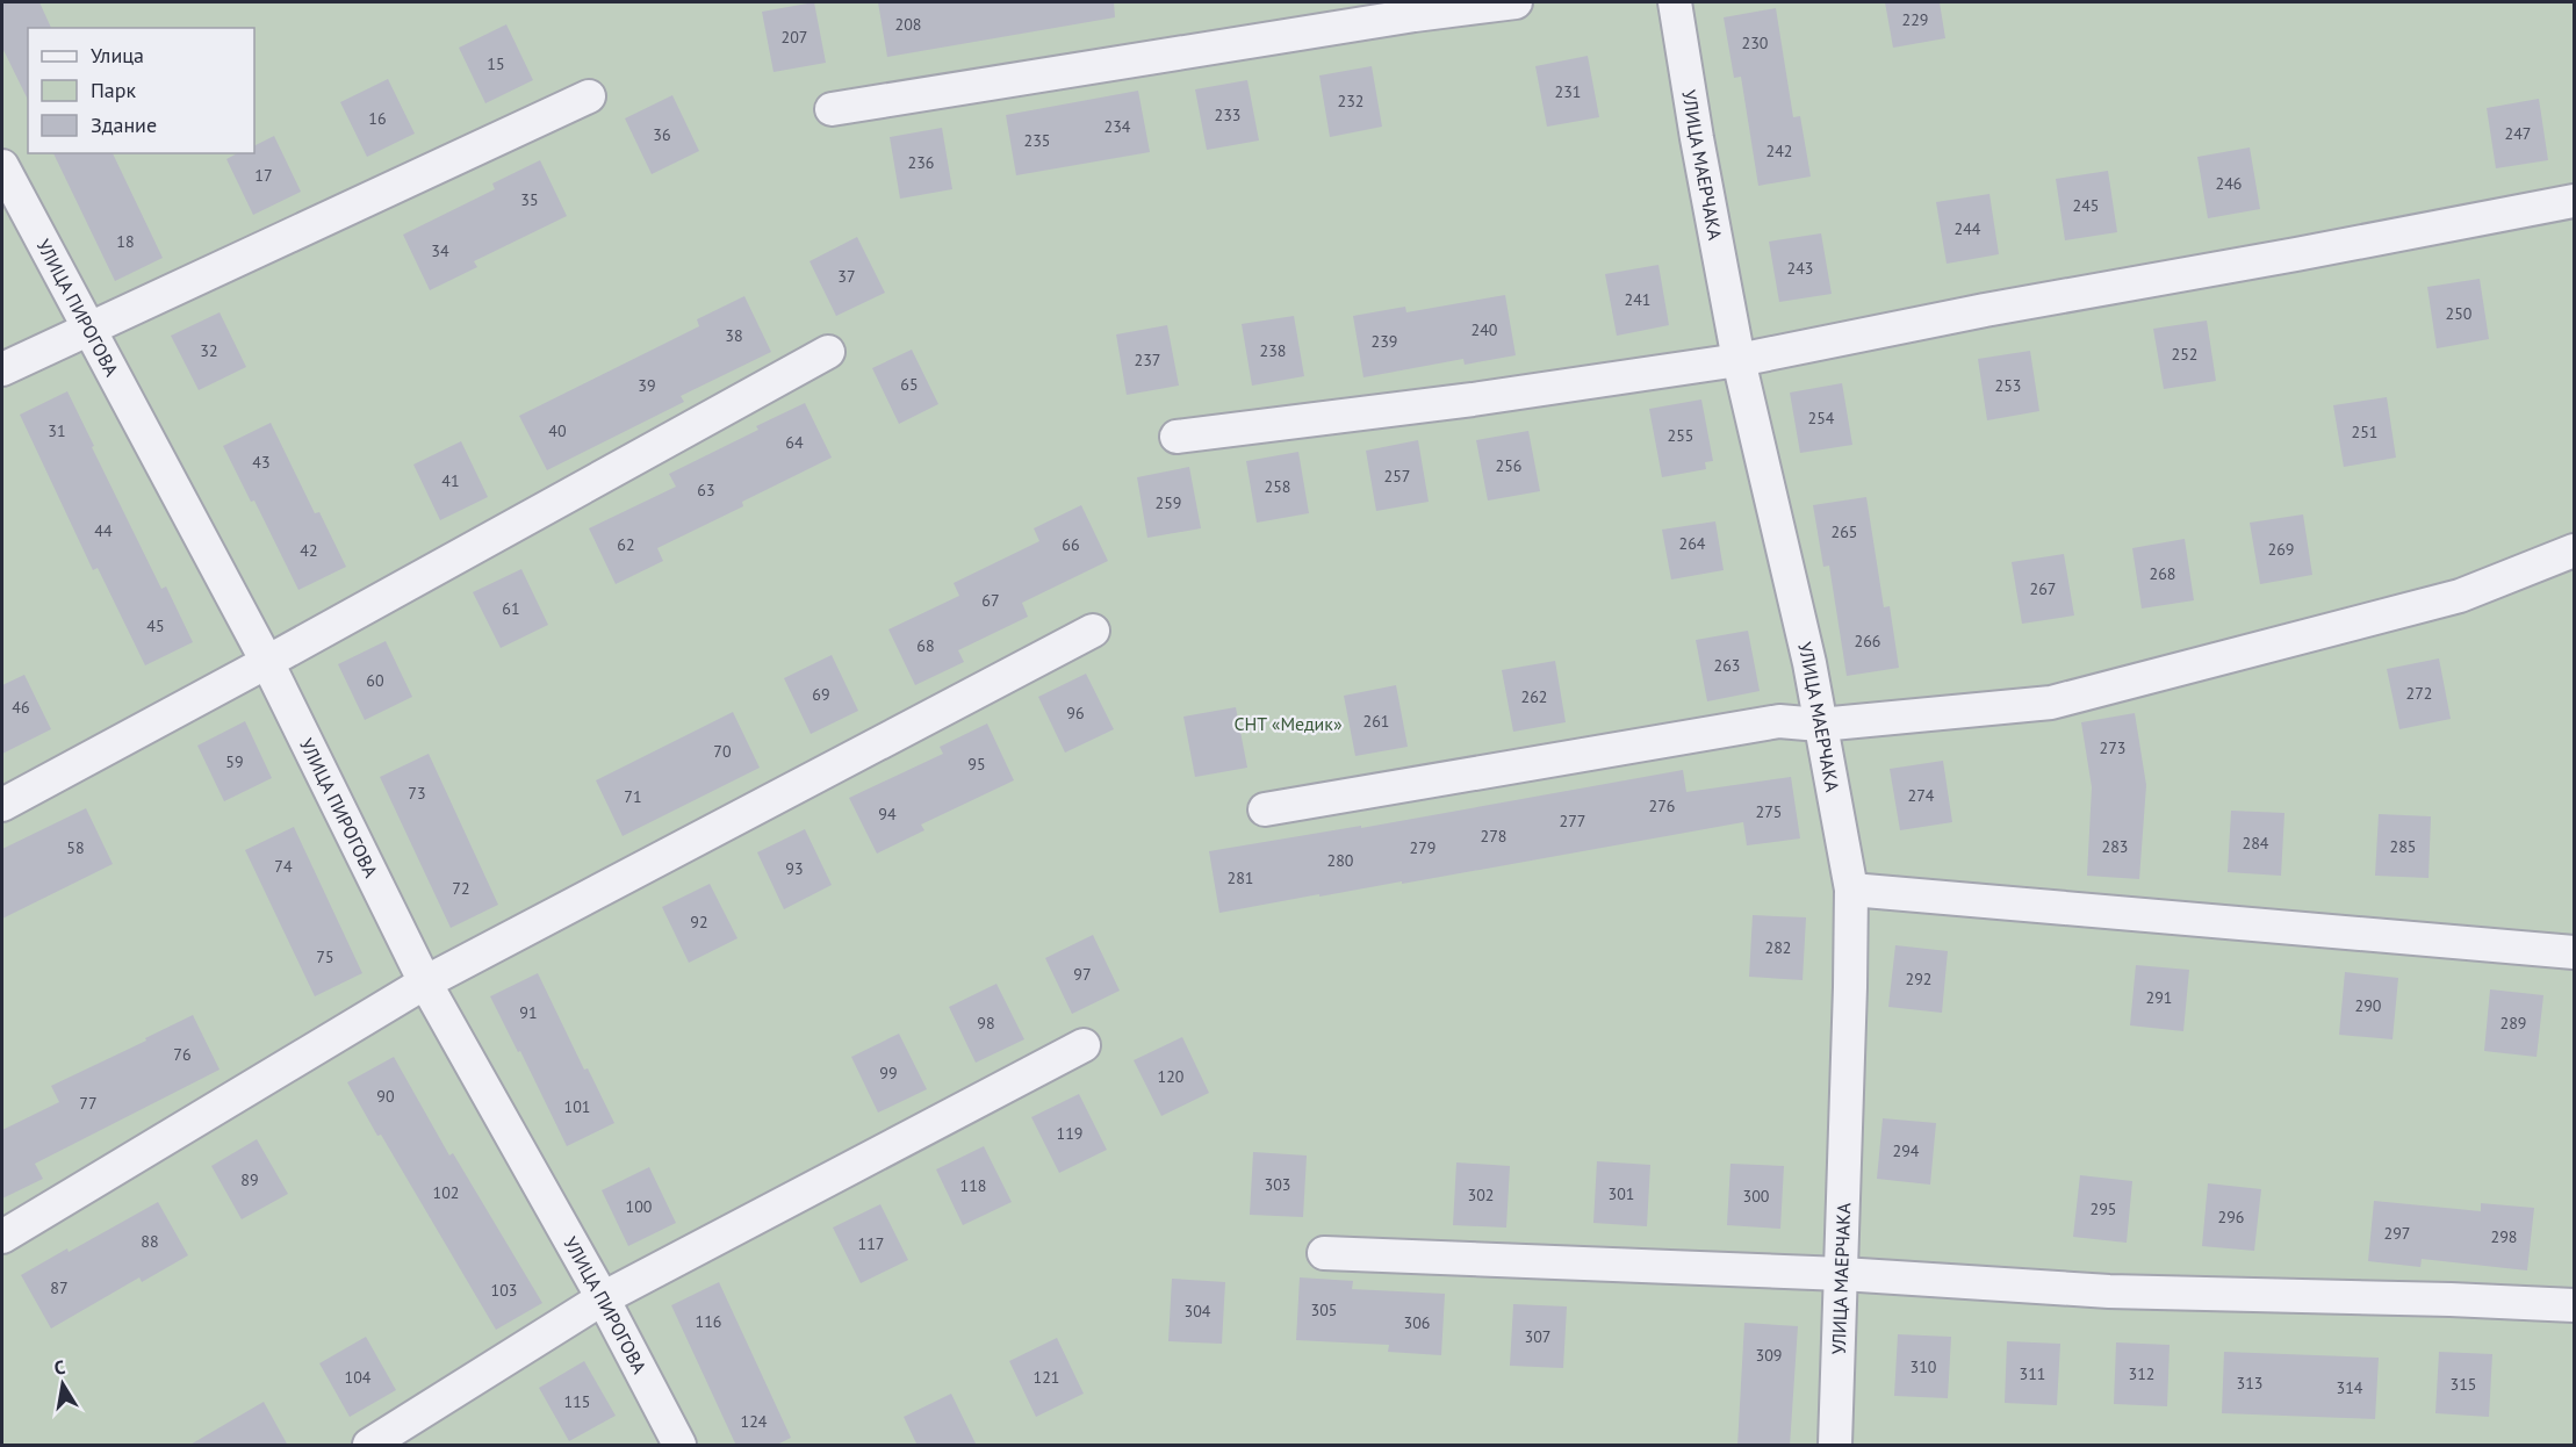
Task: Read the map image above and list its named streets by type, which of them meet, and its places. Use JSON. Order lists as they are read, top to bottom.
{
  "streets": {
    "street": ["УЛИЦА МАЕРЧАКА", "УЛИЦА ПИРОГОВА"]
  },
  "parks": ["СНТ «Медик»"],
  "house_numbers": [
    "229",
    "208",
    "207",
    "230",
    "15",
    "231",
    "232",
    "233",
    "16",
    "234",
    "247",
    "36",
    "235",
    "242",
    "236",
    "17",
    "246",
    "35",
    "245",
    "244",
    "18",
    "34",
    "243",
    "37",
    "241",
    "250",
    "240",
    "38",
    "239",
    "32",
    "238",
    "252",
    "237",
    "65",
    "39",
    "253",
    "254",
    "31",
    "40",
    "251",
    "255",
    "64",
    "43",
    "256",
    "257",
    "41",
    "258",
    "63",
    "259",
    "44",
    "265",
    "264",
    "62",
    "66",
    "269",
    "42",
    "268",
    "267",
    "67",
    "61",
    "45",
    "266",
    "68",
    "263",
    "60",
    "272",
    "69",
    "262",
    "46",
    "96",
    "261",
    "273",
    "70",
    "59",
    "95",
    "73",
    "274",
    "71",
    "276",
    "275",
    "94",
    "277",
    "278",
    "284",
    "283",
    "285",
    "58",
    "279",
    "280",
    "74",
    "93",
    "281",
    "72",
    "92",
    "282",
    "75",
    "97",
    "292",
    "291",
    "290",
    "91",
    "98",
    "289",
    "76",
    "99",
    "120",
    "90",
    "77",
    "101",
    "119",
    "294",
    "89",
    "303",
    "118",
    "102",
    "301",
    "302",
    "300",
    "100",
    "295",
    "296",
    "297",
    "298",
    "88",
    "117",
    "87",
    "103",
    "305",
    "304",
    "116",
    "306",
    "307",
    "309",
    "310",
    "311",
    "312",
    "104",
    "121",
    "313",
    "315",
    "314",
    "115",
    "124"
  ],
  "legend": ["Улица", "Парк", "Здание"],
  "north": "top"
}
